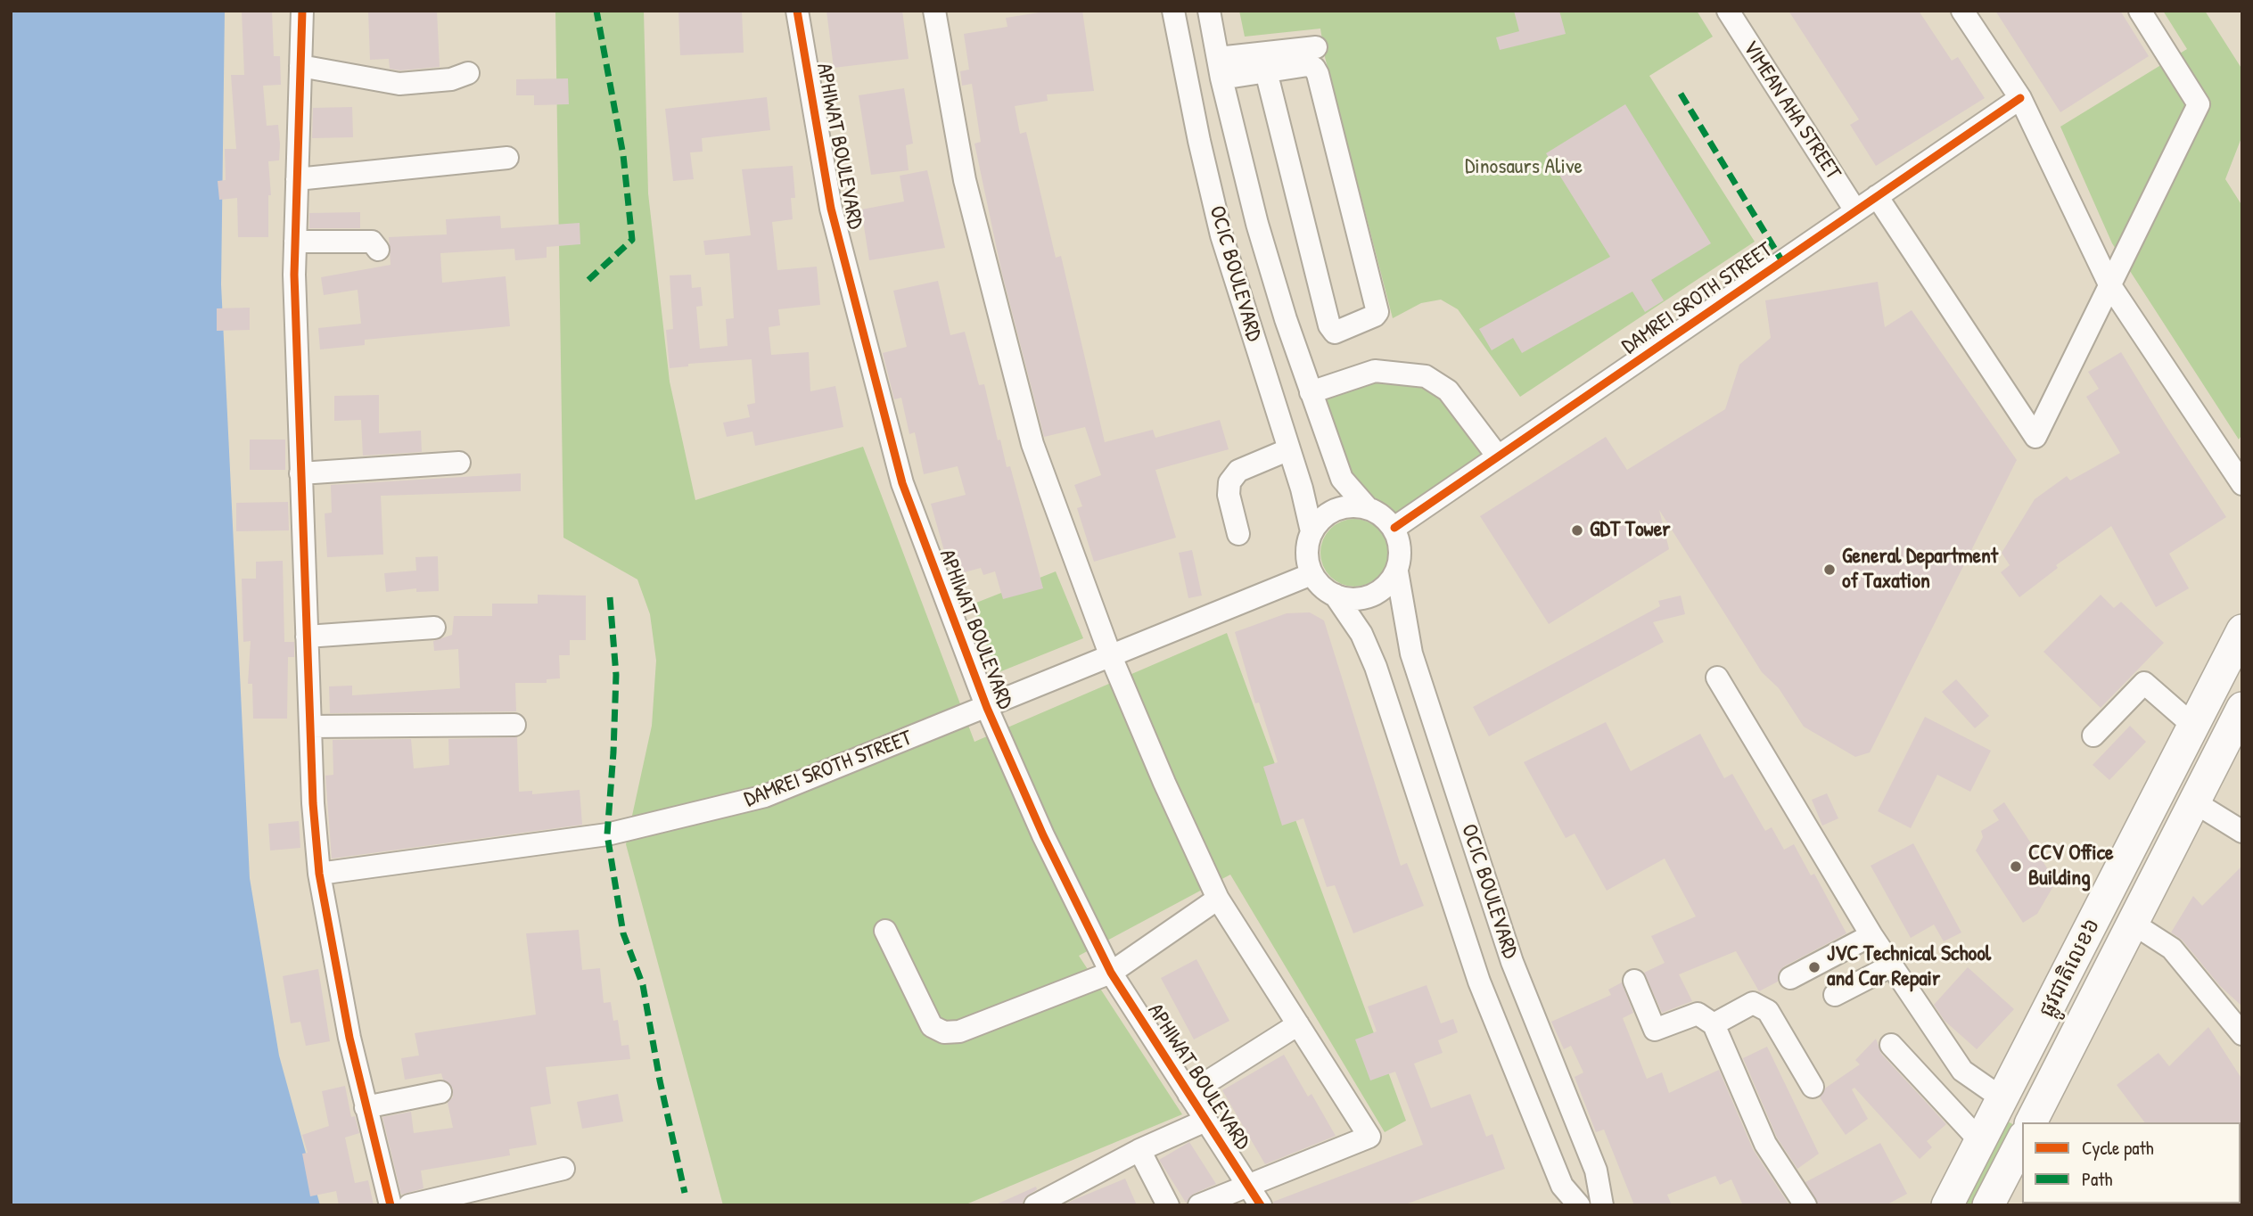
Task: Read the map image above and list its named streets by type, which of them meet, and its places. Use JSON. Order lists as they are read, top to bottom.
{
  "streets": {
    "highway": ["ផ្លូវជាតិលេខ៦"],
    "street": [
      "VIMEAN AHA STREET",
      "APHIWAT BOULEVARD",
      "OCIC BOULEVARD",
      "DAMREI SROTH STREET"
    ]
  },
  "crossings": [
    ["VIMEAN AHA STREET", "DAMREI SROTH STREET"],
    ["APHIWAT BOULEVARD", "DAMREI SROTH STREET"],
    ["OCIC BOULEVARD", "DAMREI SROTH STREET"]
  ],
  "parks": ["Dinosaurs Alive"],
  "places": [
    "GDT Tower",
    "General Department of Taxation",
    "CCV Office Building",
    "JVC Technical School and Car Repair"
  ],
  "legend": ["Cycle path", "Path"]
}
